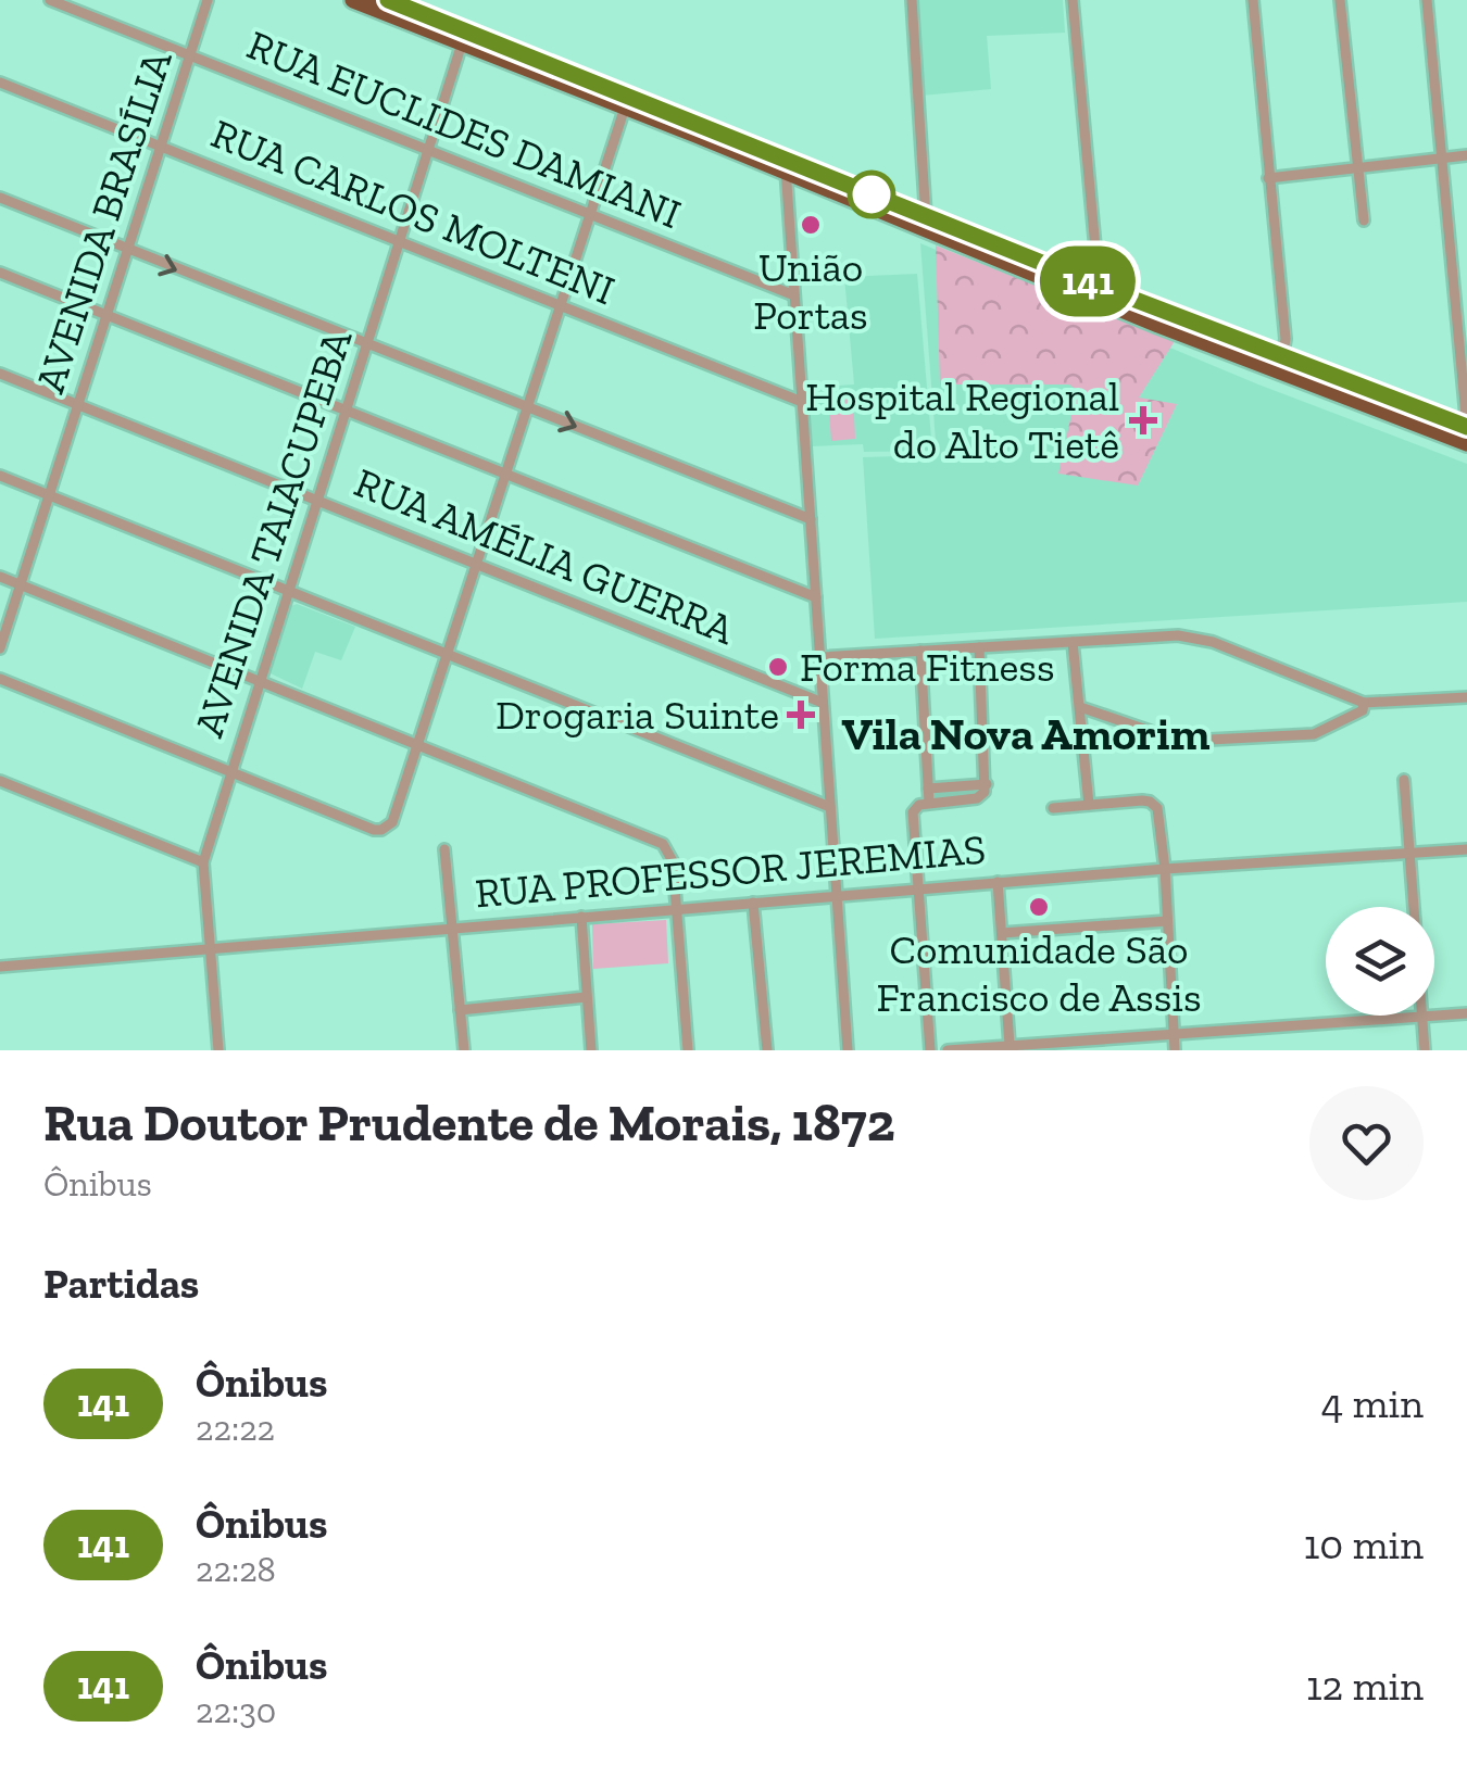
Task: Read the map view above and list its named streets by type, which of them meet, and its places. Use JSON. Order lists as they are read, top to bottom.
{
  "streets": {
    "street": [
      "RUA EUCLIDES DAMIANI",
      "RUA CARLOS MOLTENI",
      "AVENIDA BRASÍLIA",
      "AVENIDA TAIACUPEBA",
      "RUA AMÉLIA GUERRA",
      "RUA PROFESSOR JEREMIAS"
    ]
  },
  "crossings": [
    ["RUA EUCLIDES DAMIANI", "AVENIDA BRASÍLIA"],
    ["RUA EUCLIDES DAMIANI", "AVENIDA TAIACUPEBA"],
    ["RUA CARLOS MOLTENI", "AVENIDA BRASÍLIA"],
    ["RUA CARLOS MOLTENI", "AVENIDA TAIACUPEBA"],
    ["AVENIDA BRASÍLIA", "RUA AMÉLIA GUERRA"],
    ["AVENIDA TAIACUPEBA", "RUA AMÉLIA GUERRA"],
    ["AVENIDA TAIACUPEBA", "RUA PROFESSOR JEREMIAS"]
  ],
  "districts": ["Vila Nova Amorim"],
  "places": {
    "other": ["União Portas", "Forma Fitness", "Comunidade São Francisco de Assis"],
    "health": ["Hospital Regional do Alto Tietê", "Drogaria Suinte"]
  },
  "lines": ["bus line 141"],
  "page": {
    "on_map": "141",
    "heading": [
      ["Rua Doutor Prudente de Morais, 1872", "Ônibus"],
      "Partidas"
    ],
    "list": [
      {
        "mark": "141",
        "name": "Ônibus",
        "note": "22:22",
        "value": "4 min"
      },
      {
        "mark": "141",
        "name": "Ônibus",
        "note": "22:28",
        "value": "10 min"
      },
      {
        "mark": "141",
        "name": "Ônibus",
        "note": "22:30",
        "value": "12 min"
      }
    ]
  }
}
